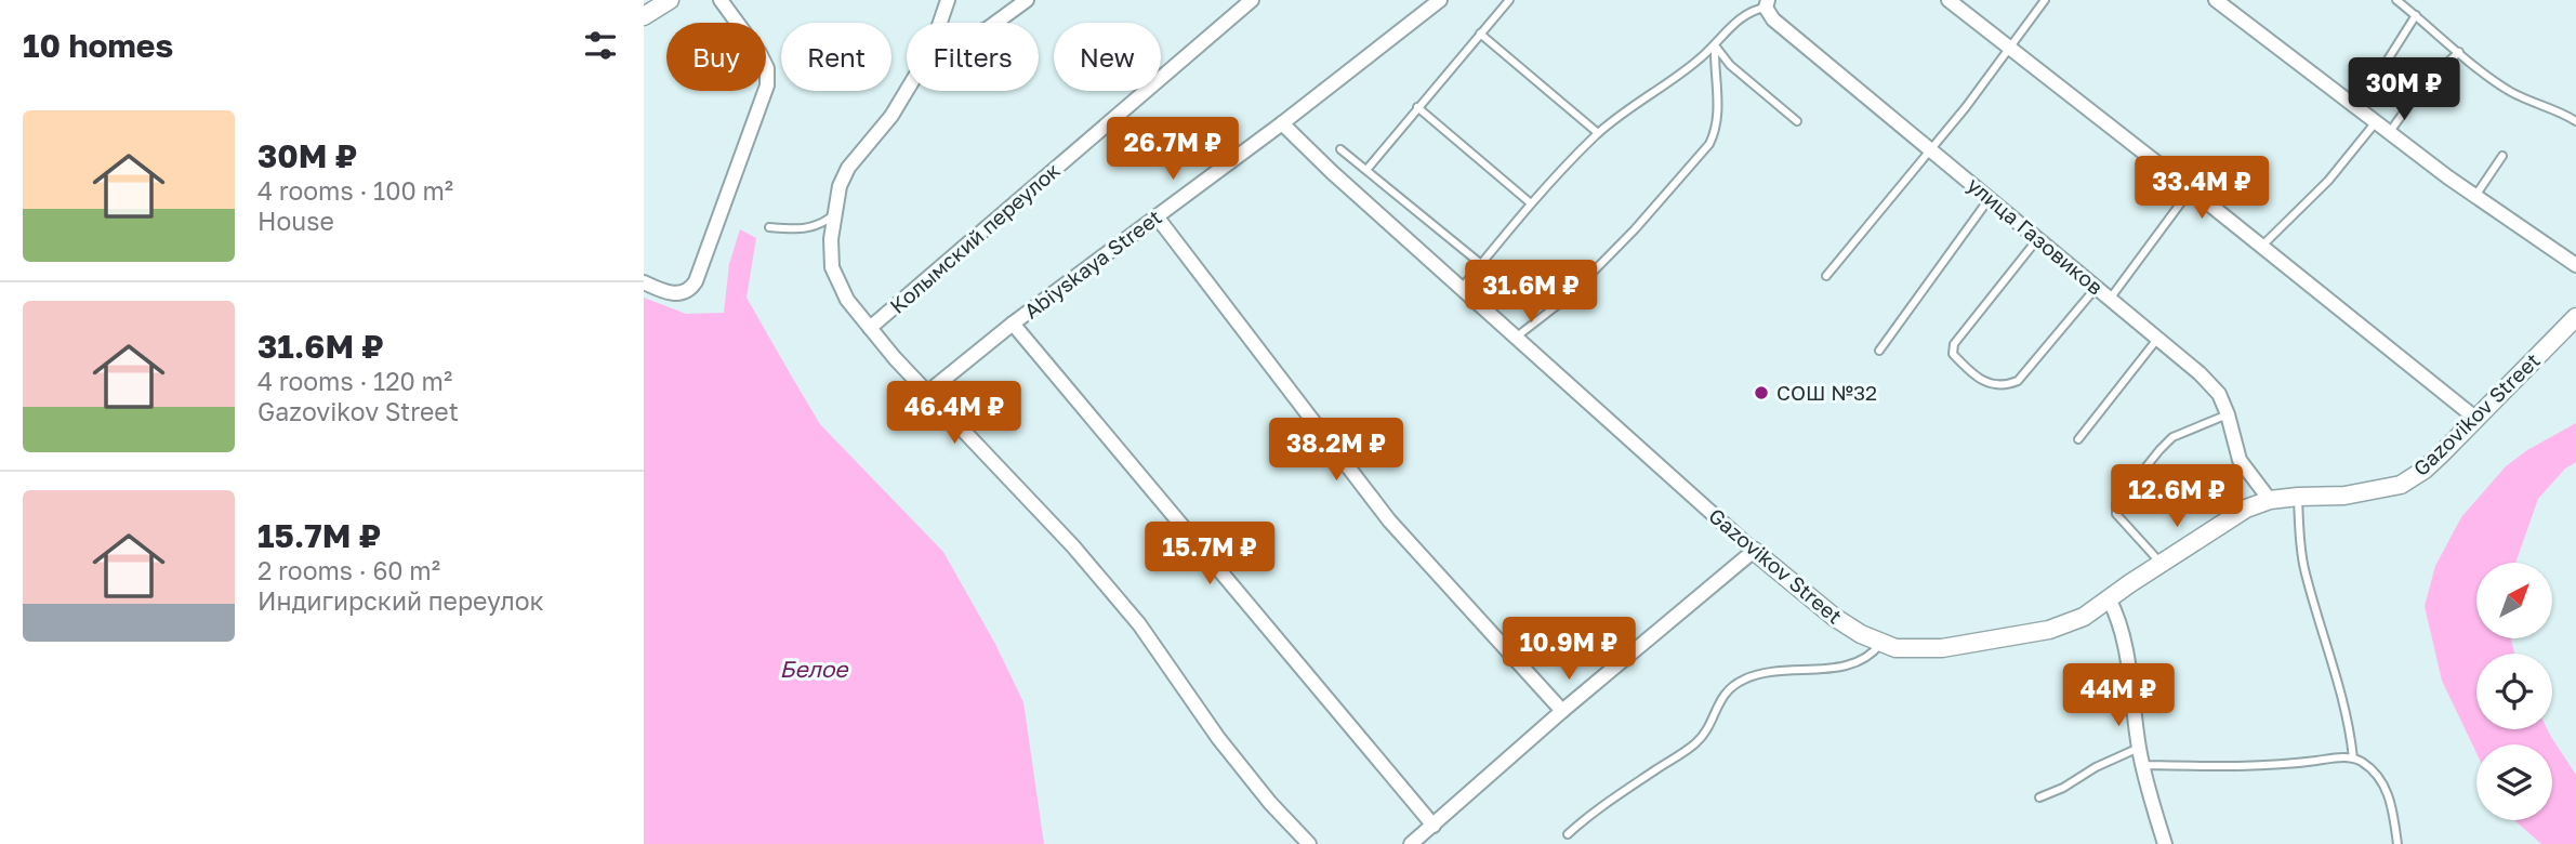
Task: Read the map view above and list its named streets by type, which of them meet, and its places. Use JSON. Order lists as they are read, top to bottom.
{
  "streets": {
    "street": [
      "улица Газовиков",
      "Колымский переулок",
      "Abiyskaya Street",
      "Gazovikov Street"
    ]
  },
  "crossings": [
    ["улица Газовиков", "Gazovikov Street"],
    ["Abiyskaya Street", "Gazovikov Street"]
  ],
  "water": ["Белое"],
  "places": ["СОШ №32"],
  "north": "top right",
  "page": {
    "heading": "10 homes",
    "chip": [
      "Buy",
      "Rent",
      "Filters",
      "New"
    ],
    "price": [
      "30M ₽",
      "26.7M ₽",
      "33.4M ₽",
      "31.6M ₽",
      "46.4M ₽",
      "38.2M ₽",
      "12.6M ₽",
      "15.7M ₽",
      "10.9M ₽",
      "44M ₽"
    ],
    "list": [
      {
        "name": "30M ₽",
        "note": "4 rooms · 100 m² · House"
      },
      {
        "name": "31.6M ₽",
        "note": "4 rooms · 120 m² · Gazovikov Street"
      },
      {
        "name": "15.7M ₽",
        "note": "2 rooms · 60 m² · Индигирский переулок"
      }
    ]
  }
}
